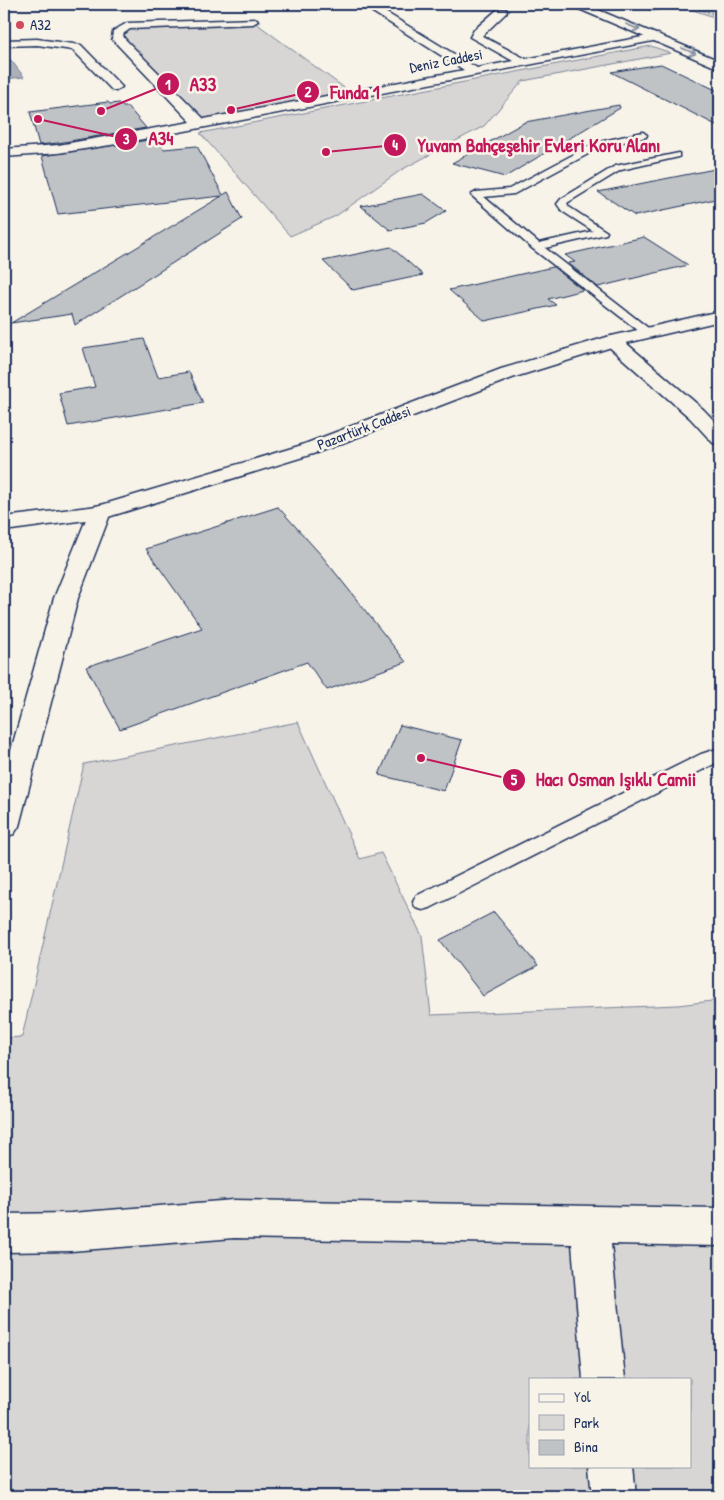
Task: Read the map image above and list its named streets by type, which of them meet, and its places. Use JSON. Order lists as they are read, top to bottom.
{
  "streets": {
    "street": ["Deniz Caddesi", "Pazartürk Caddesi"]
  },
  "places": [
    "A32",
    "Funda 1",
    "A33",
    "A34",
    "Yuvam Bahçeşehir Evleri Koru Alanı",
    "Hacı Osman Işıklı Camii"
  ],
  "legend": ["Yol", "Park", "Bina"]
}
